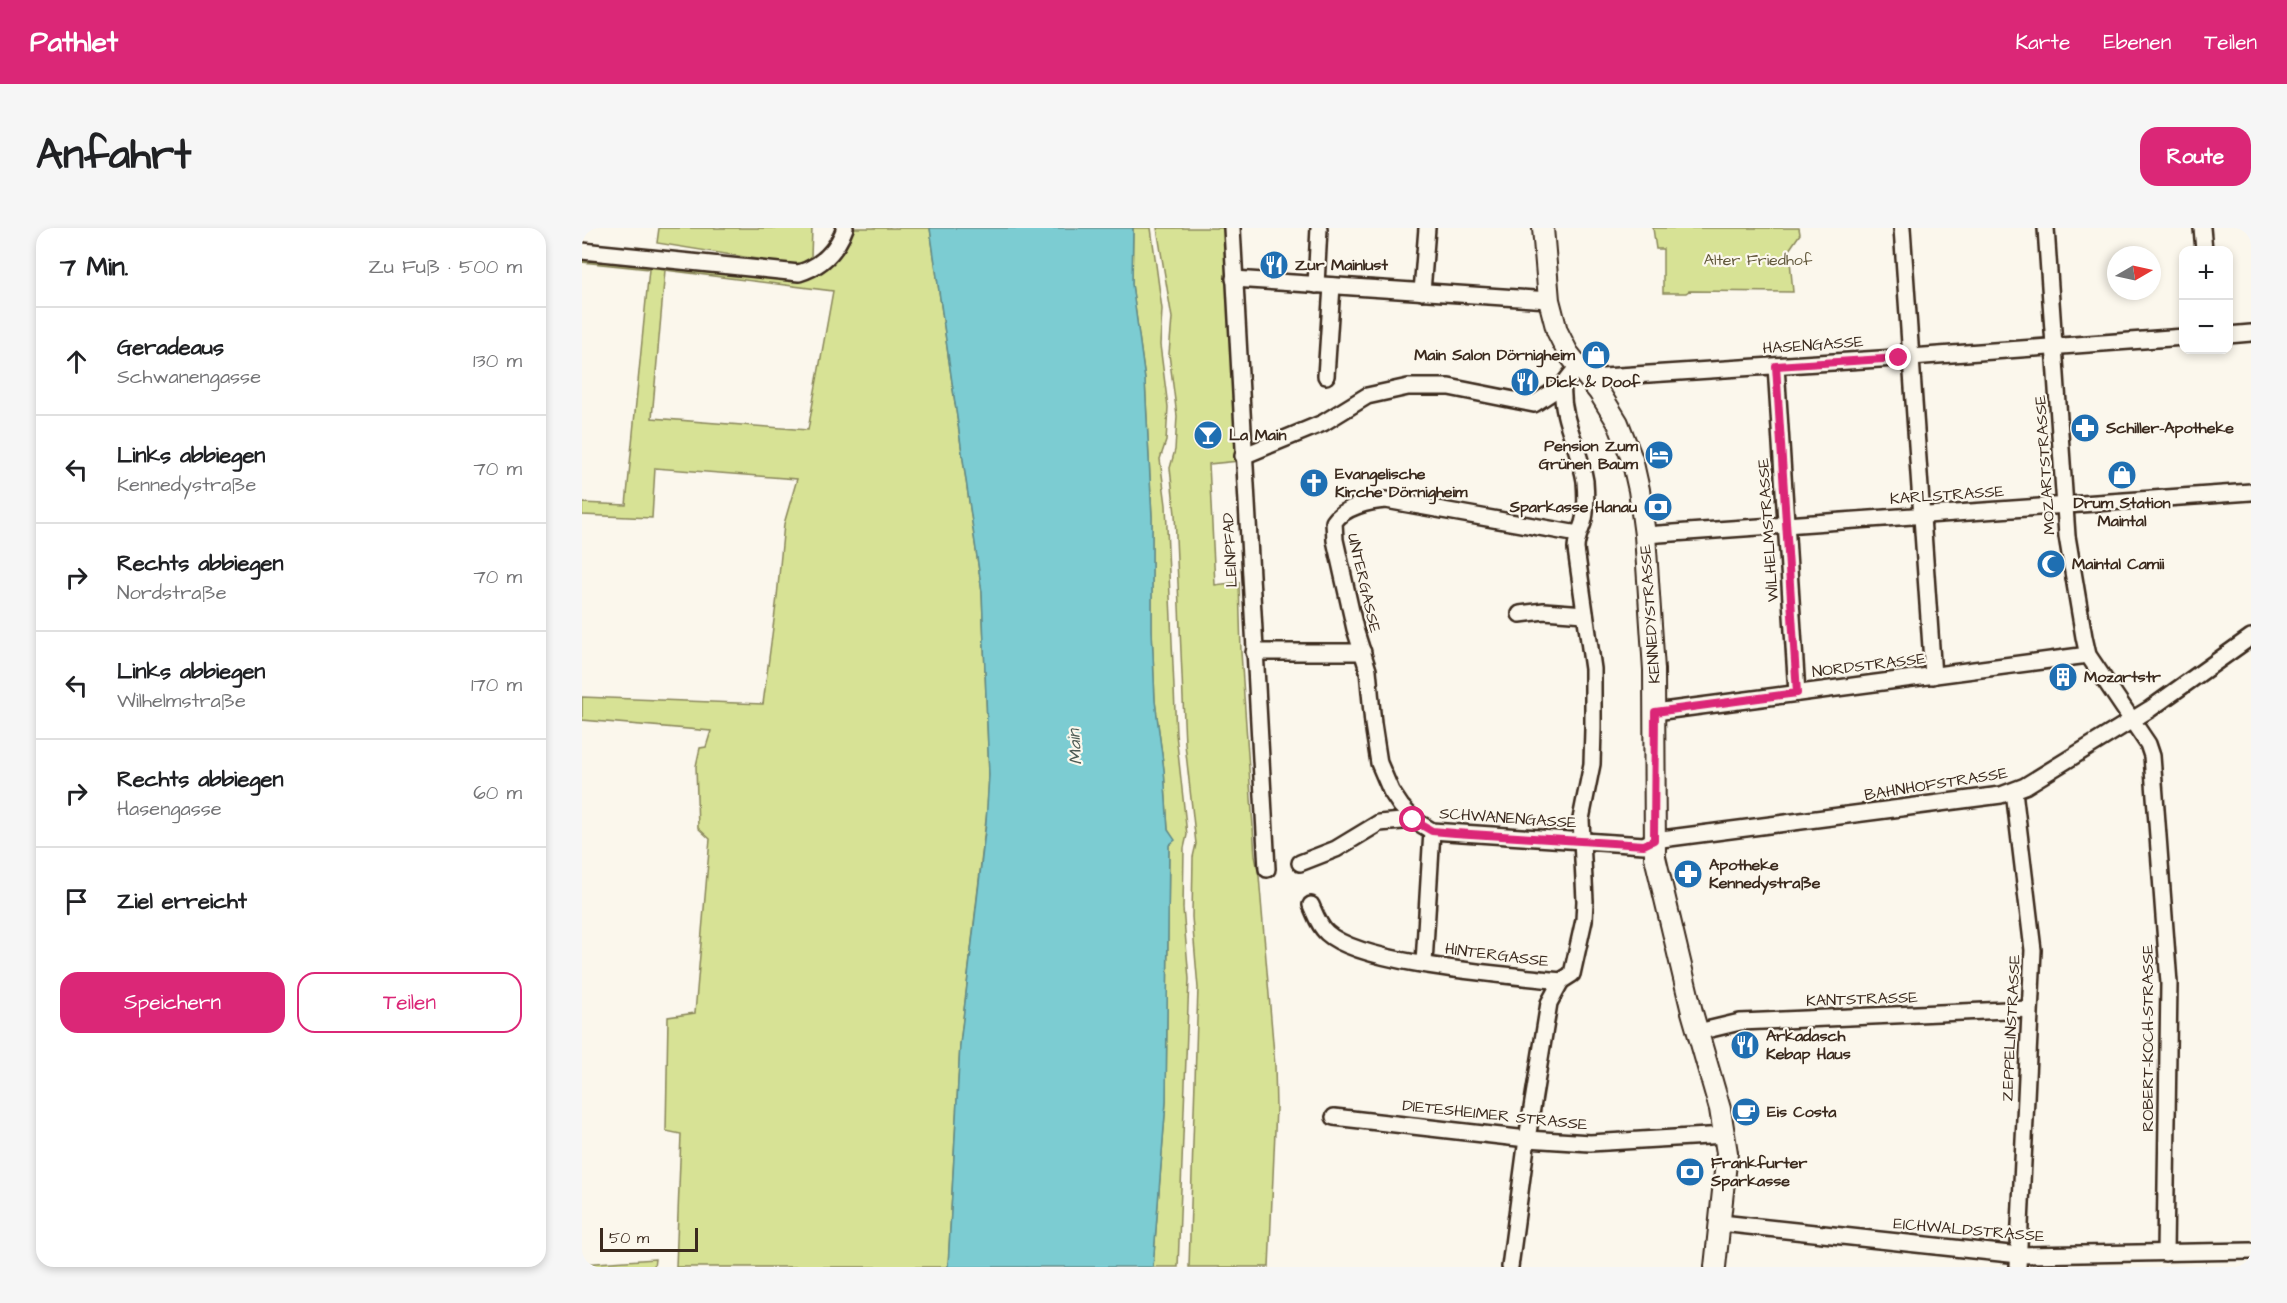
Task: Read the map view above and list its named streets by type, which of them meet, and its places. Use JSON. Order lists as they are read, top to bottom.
{
  "streets": {
    "main road": ["KENNEDYSTRASSE"],
    "street": [
      "HASENGASSE",
      "MOZARTSTRASSE",
      "KARLSTRASSE",
      "WILHELMSTRASSE",
      "LEINPFAD",
      "UNTERGASSE",
      "NORDSTRASSE",
      "BAHNHOFSTRASSE",
      "SCHWANENGASSE",
      "HINTERGASSE",
      "KANTSTRASSE",
      "ZEPPELINSTRASSE",
      "ROBERT-KOCH-STRASSE",
      "DIETESHEIMER STRASSE",
      "EICHWALDSTRASSE"
    ]
  },
  "crossings": [
    ["HASENGASSE", "MOZARTSTRASSE"],
    ["HASENGASSE", "WILHELMSTRASSE"],
    ["HASENGASSE", "KENNEDYSTRASSE"],
    ["MOZARTSTRASSE", "KARLSTRASSE"],
    ["MOZARTSTRASSE", "NORDSTRASSE"],
    ["MOZARTSTRASSE", "BAHNHOFSTRASSE"],
    ["MOZARTSTRASSE", "ROBERT-KOCH-STRASSE"],
    ["KARLSTRASSE", "WILHELMSTRASSE"],
    ["KARLSTRASSE", "KENNEDYSTRASSE"],
    ["WILHELMSTRASSE", "NORDSTRASSE"],
    ["LEINPFAD", "UNTERGASSE"],
    ["UNTERGASSE", "SCHWANENGASSE"],
    ["UNTERGASSE", "HINTERGASSE"],
    ["KENNEDYSTRASSE", "NORDSTRASSE"],
    ["KENNEDYSTRASSE", "BAHNHOFSTRASSE"],
    ["KENNEDYSTRASSE", "SCHWANENGASSE"],
    ["KENNEDYSTRASSE", "KANTSTRASSE"],
    ["KENNEDYSTRASSE", "DIETESHEIMER STRASSE"],
    ["KENNEDYSTRASSE", "EICHWALDSTRASSE"],
    ["BAHNHOFSTRASSE", "SCHWANENGASSE"],
    ["BAHNHOFSTRASSE", "ZEPPELINSTRASSE"],
    ["BAHNHOFSTRASSE", "ROBERT-KOCH-STRASSE"],
    ["SCHWANENGASSE", "HINTERGASSE"],
    ["KANTSTRASSE", "ZEPPELINSTRASSE"],
    ["ZEPPELINSTRASSE", "EICHWALDSTRASSE"],
    ["ROBERT-KOCH-STRASSE", "EICHWALDSTRASSE"]
  ],
  "water": ["Main"],
  "parks": ["Alter Friedhof"],
  "places": {
    "restaurant": ["Zur Mainlust", "Dick & Doof", "Arkadasch Kebap Haus"],
    "shop": ["Main Salon Dörnigheim", "Drum Station Maintal"],
    "pharmacy": ["Schiller-Apotheke", "Apotheke Kennedystraße"],
    "bar": ["La Main"],
    "hotel": ["Pension Zum Grünen Baum"],
    "church": ["Evangelische Kirche Dörnigheim"],
    "bank": ["Sparkasse Hanau", "Frankfurter Sparkasse"],
    "mosque": ["Maintal Camii"],
    "building": ["Mozartstr"],
    "cafe": ["Eis Costa"]
  },
  "scale_bar": "50 m",
  "north": "right",
  "page": {
    "header": "Pathlet",
    "nav": ["Karte", "Ebenen", "Teilen"],
    "title": "Anfahrt",
    "buttons": [
      "Route",
      ["Speichern", "Teilen"]
    ],
    "heading": ["7 Min.", "Zu Fuß · 500 m"],
    "map_buttons": ["+", "−"],
    "list": [
      ["Geradeaus", "Schwanengasse", "130 m"],
      ["Links abbiegen", "Kennedystraße", "70 m"],
      ["Rechts abbiegen", "Nordstraße", "70 m"],
      ["Links abbiegen", "Wilhelmstraße", "170 m"],
      ["Rechts abbiegen", "Hasengasse", "60 m"],
      "Ziel erreicht"
    ],
    "scale": "50 m"
  }
}
